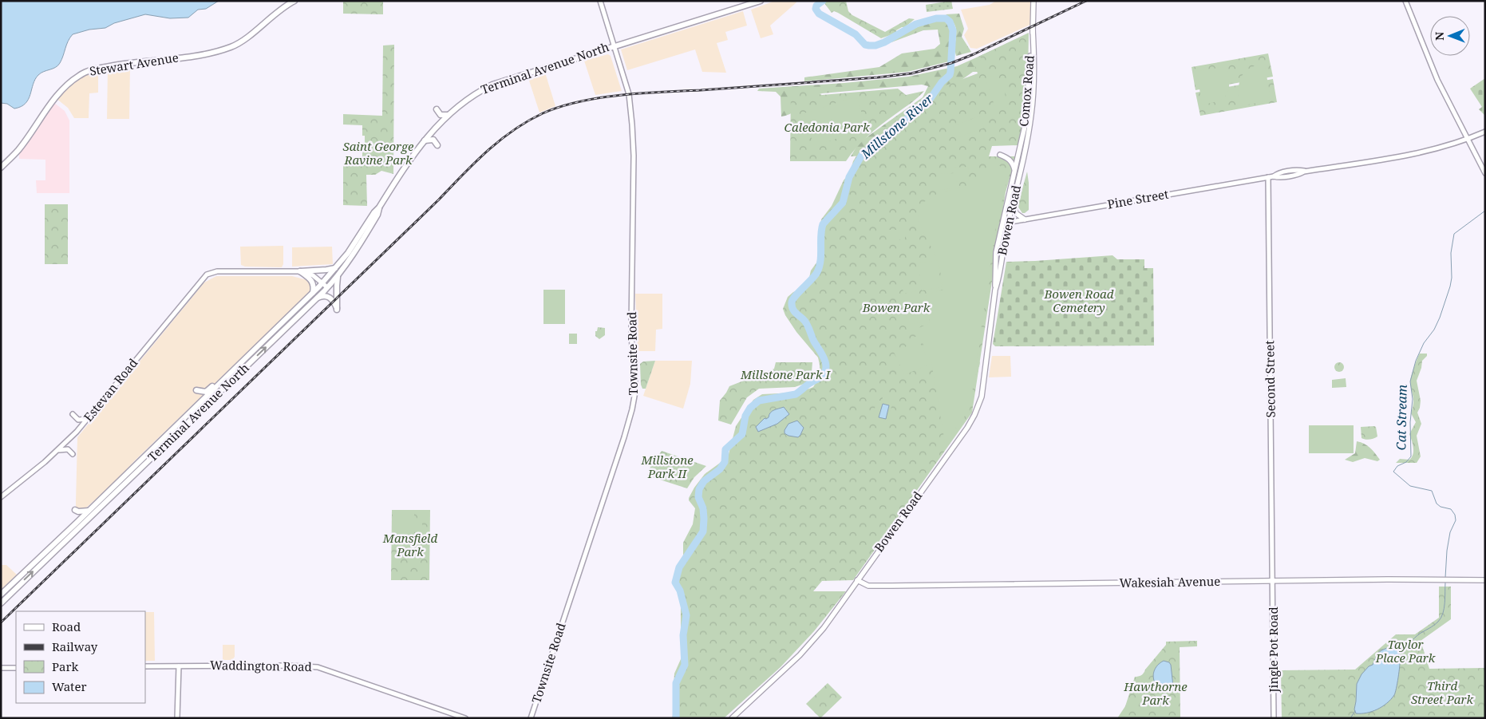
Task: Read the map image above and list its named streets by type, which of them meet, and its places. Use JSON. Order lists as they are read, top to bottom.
{
  "streets": {
    "main road": [
      "Stewart Avenue",
      "Terminal Avenue North",
      "Comox Road",
      "Bowen Road",
      "Wakesiah Avenue"
    ],
    "street": [
      "Pine Street",
      "Townsite Road",
      "Second Street",
      "Estevan Road",
      "Jingle Pot Road",
      "Waddington Road"
    ]
  },
  "crossings": [
    ["Terminal Avenue North", "Townsite Road"],
    ["Comox Road", "Bowen Road"],
    ["Pine Street", "Bowen Road"],
    ["Pine Street", "Second Street"],
    ["Bowen Road", "Wakesiah Avenue"],
    ["Second Street", "Wakesiah Avenue"],
    ["Second Street", "Jingle Pot Road"],
    ["Wakesiah Avenue", "Jingle Pot Road"]
  ],
  "water": ["Millstone River", "Cat Stream"],
  "parks": [
    "Caledonia Park",
    "Saint George Ravine Park",
    "Bowen Road Cemetery",
    "Bowen Park",
    "Millstone Park I",
    "Millstone Park II",
    "Mansfield Park",
    "Taylor Place Park",
    "Third Street Park",
    "Hawthorne Park"
  ],
  "legend": [
    "Road",
    "Railway",
    "Park",
    "Water"
  ],
  "north": "left"
}
